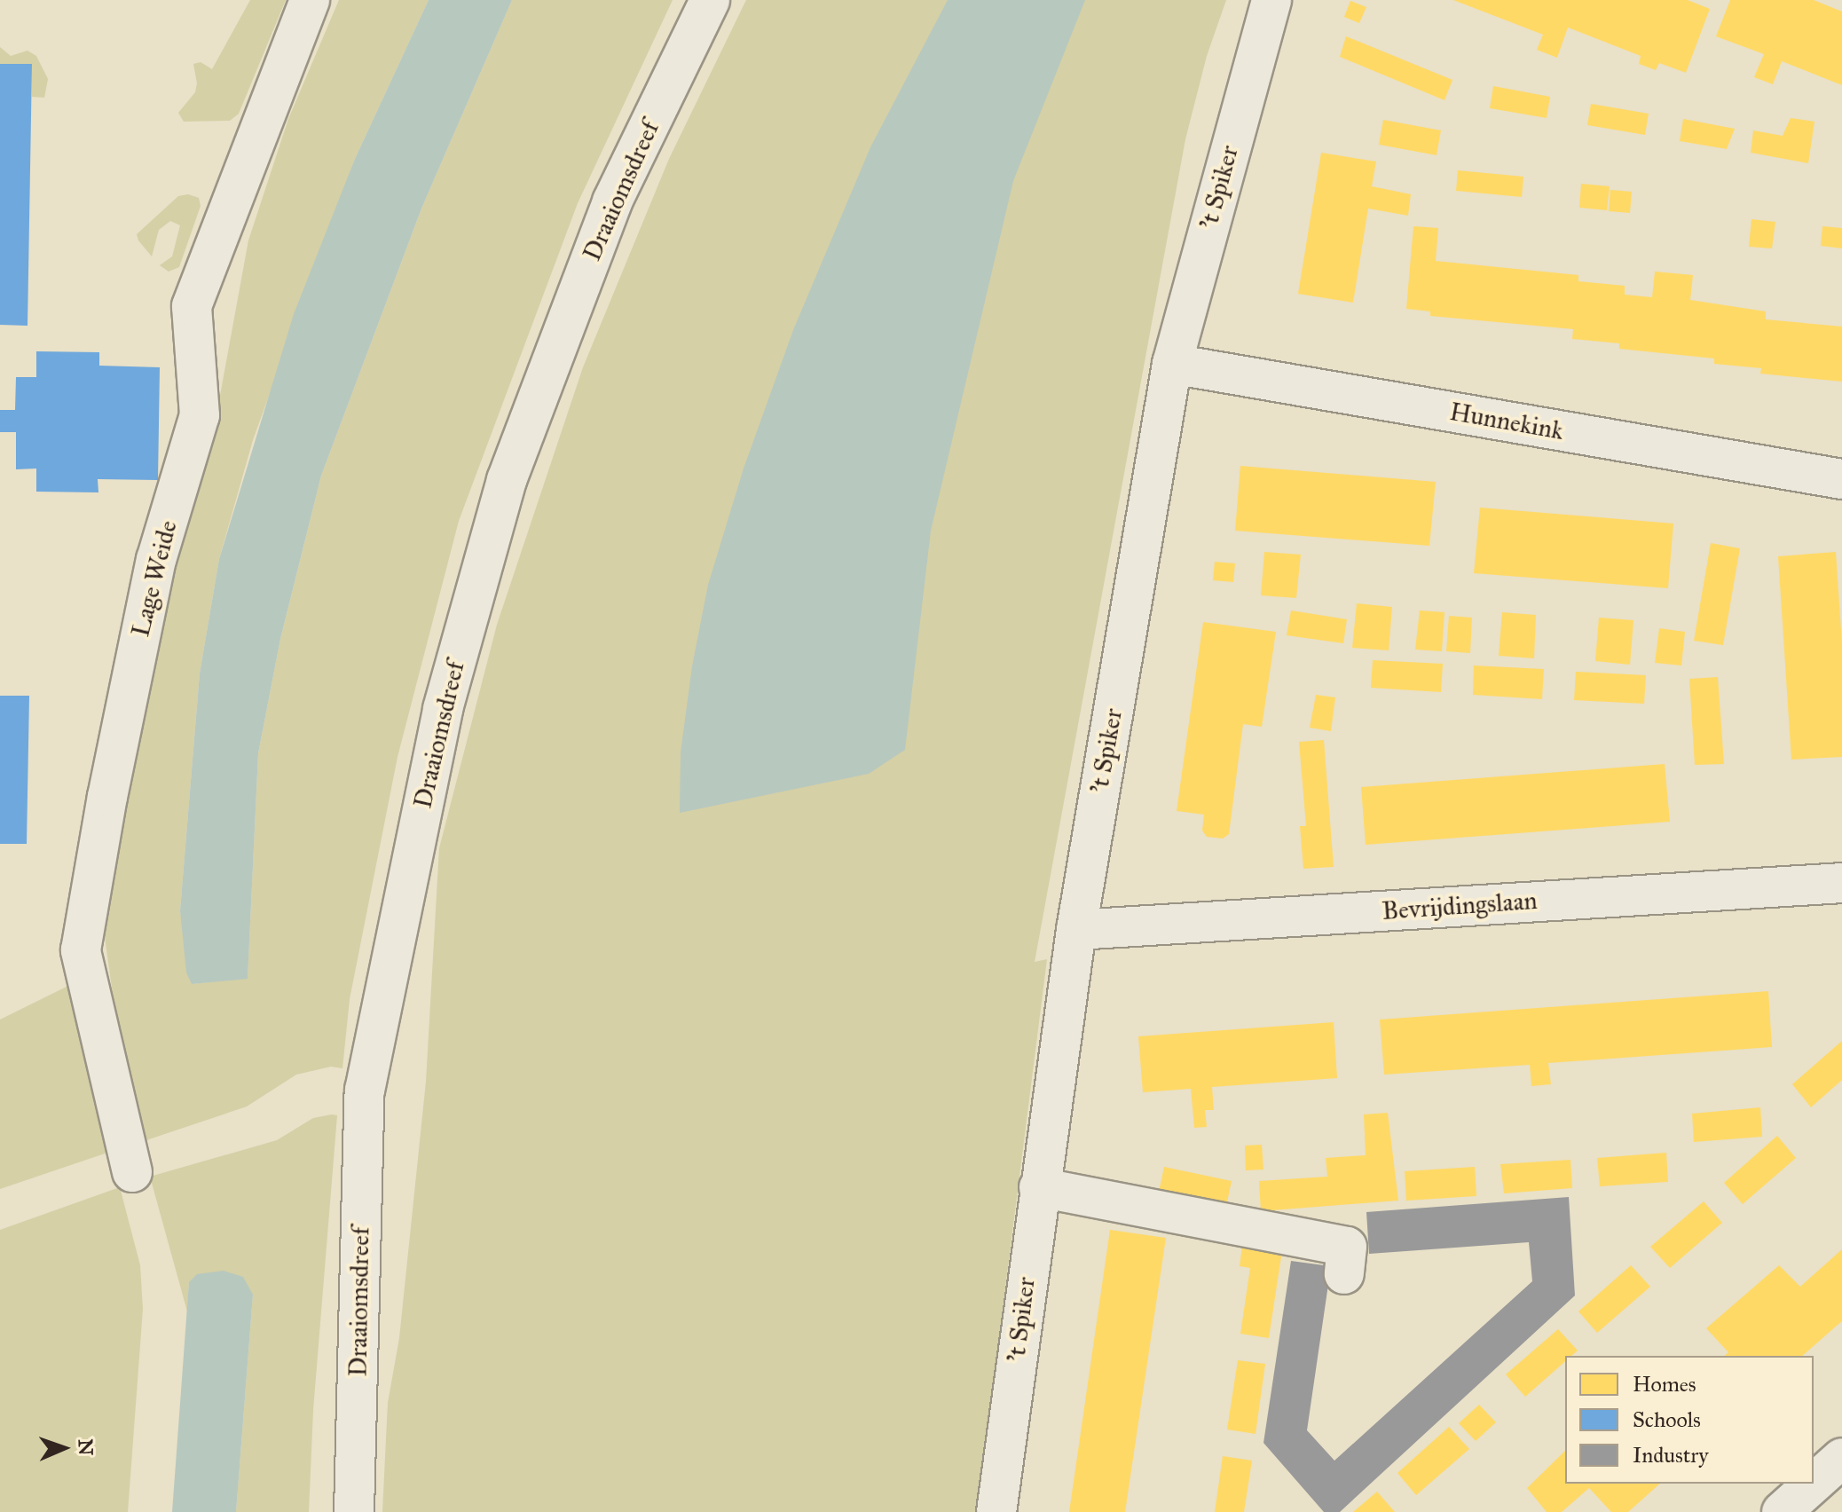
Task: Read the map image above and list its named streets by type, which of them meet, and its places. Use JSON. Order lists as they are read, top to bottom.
{
  "streets": {
    "street": [
      "'t Spiker",
      "Draaiomsdreef",
      "Hunnekink",
      "Lage Weide",
      "Bevrijdingslaan"
    ]
  },
  "crossings": [
    ["'t Spiker", "Hunnekink"],
    ["'t Spiker", "Bevrijdingslaan"]
  ],
  "legend": ["Homes", "Schools", "Industry"],
  "north": "right"
}
